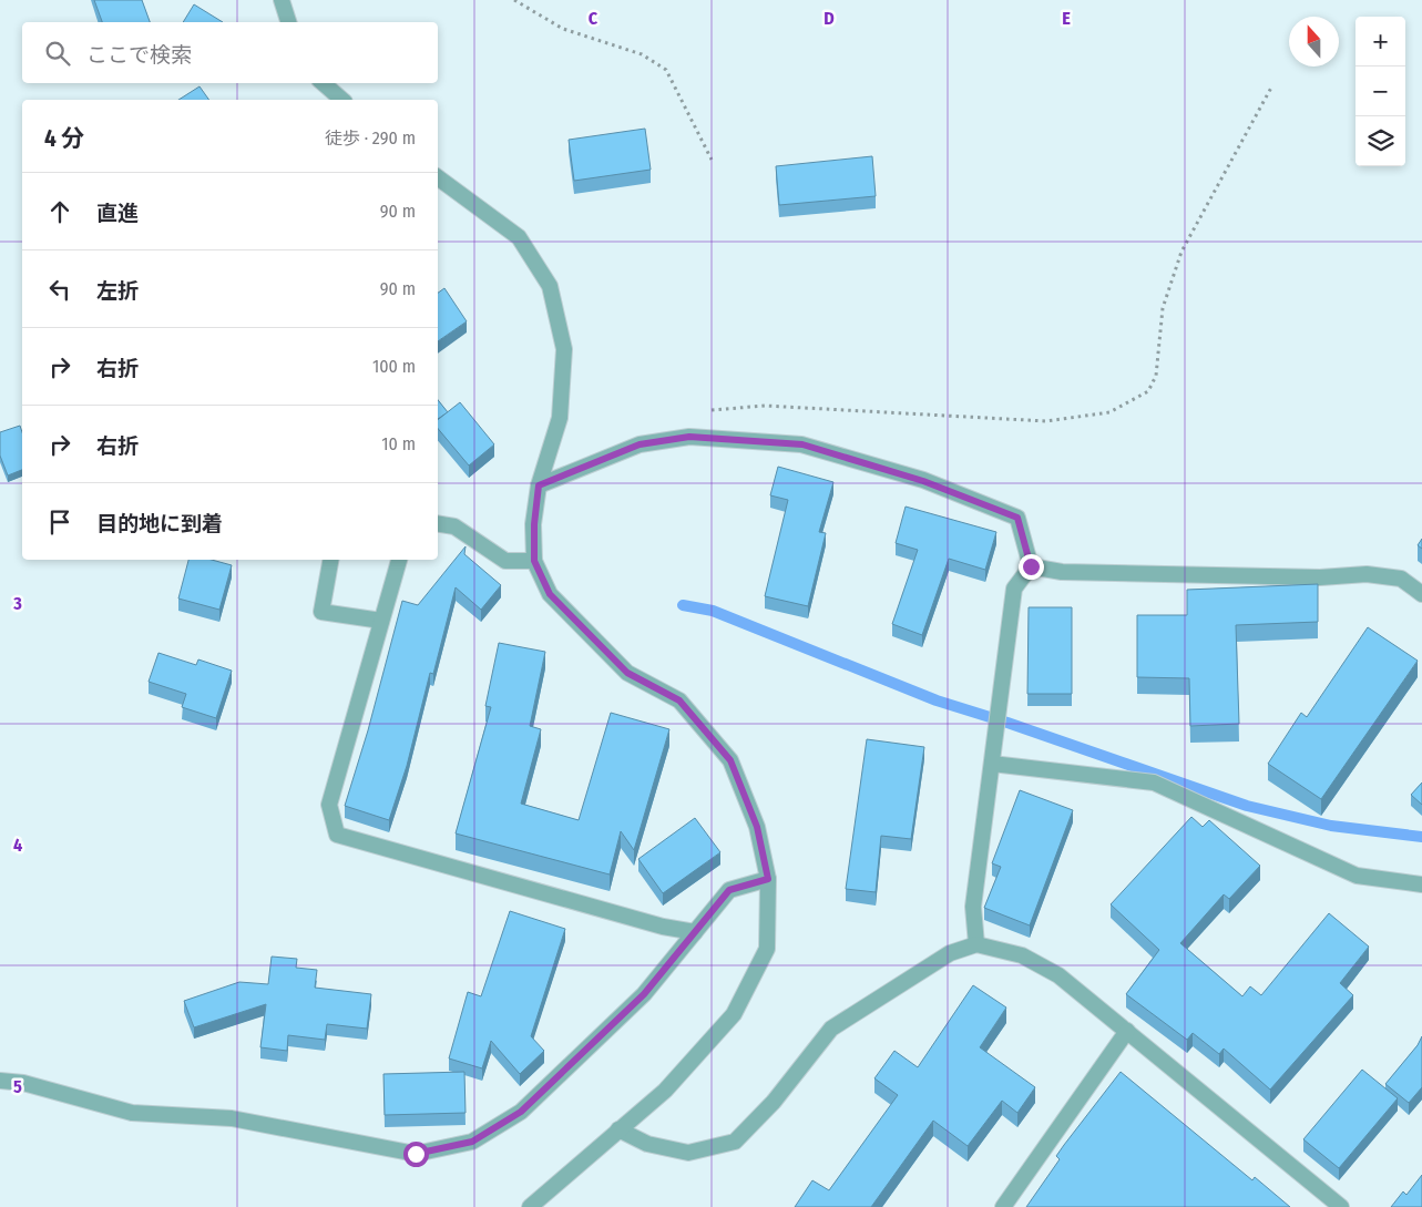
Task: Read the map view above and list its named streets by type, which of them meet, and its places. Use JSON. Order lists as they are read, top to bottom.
{
  "north": "top",
  "page": {
    "map_buttons": ["+", "−"],
    "search": "ここで検索",
    "heading": ["4 分", "徒歩 · 290 m"],
    "list": [
      ["直進", "90 m"],
      ["左折", "90 m"],
      ["右折", "100 m"],
      ["右折", "10 m"],
      "目的地に到着"
    ]
  },
  "grid": {
    "columns": ["C", "D", "E"],
    "rows": ["3", "4", "5"]
  }
}
